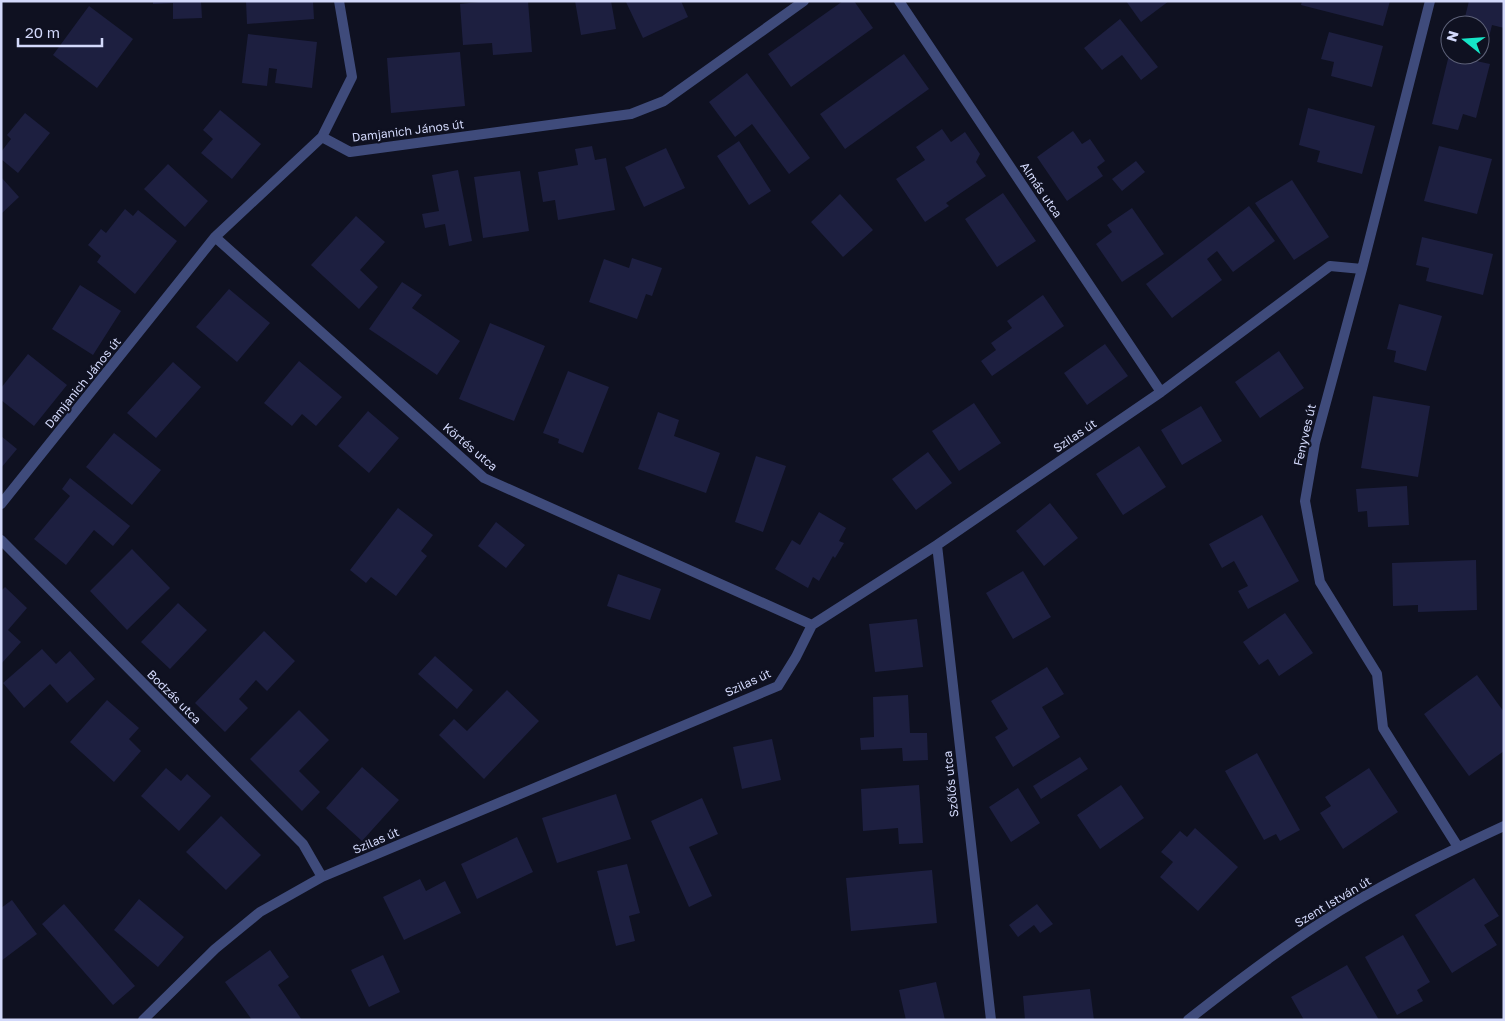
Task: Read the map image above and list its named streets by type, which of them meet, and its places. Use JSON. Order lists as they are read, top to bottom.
{
  "streets": {
    "street": [
      "Damjanich János út",
      "Almás utca",
      "Fenyves út",
      "Szilas út",
      "Körtés utca",
      "Bodzás utca",
      "Szőlős utca",
      "Szent István út"
    ]
  },
  "crossings": [
    ["Damjanich János út", "Körtés utca"],
    ["Almás utca", "Szilas út"],
    ["Fenyves út", "Szilas út"],
    ["Fenyves út", "Szent István út"],
    ["Szilas út", "Körtés utca"],
    ["Szilas út", "Bodzás utca"],
    ["Szilas út", "Szőlős utca"]
  ],
  "scale_bar": "20 m",
  "north": "left"
}
